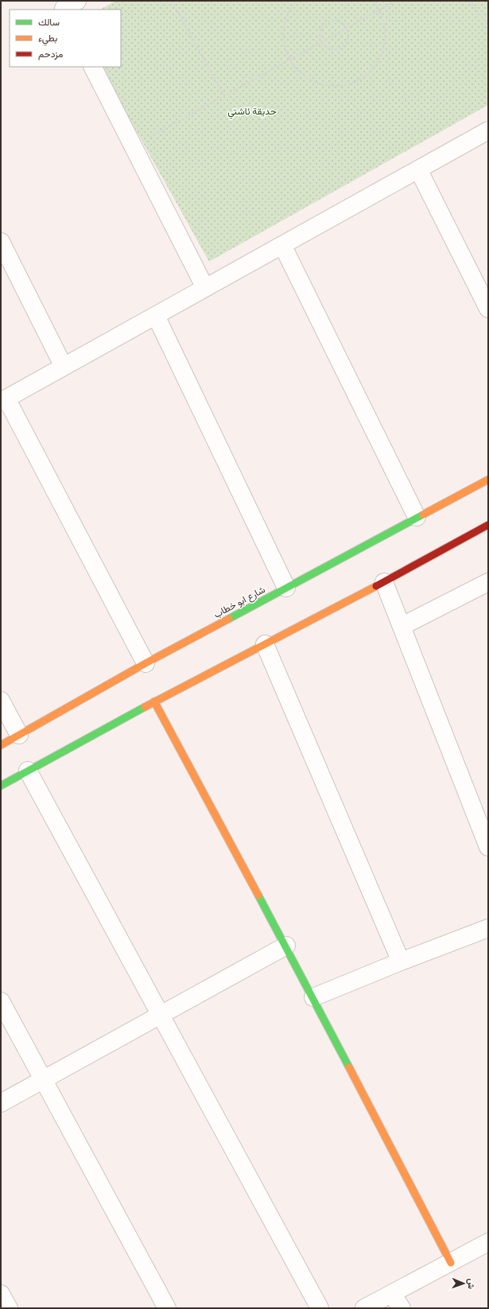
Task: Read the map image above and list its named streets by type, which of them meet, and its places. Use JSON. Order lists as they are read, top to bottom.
{
  "streets": {
    "main road": ["شارع ابو خطاب"]
  },
  "parks": ["حديقة ئاشتي"],
  "legend": ["سالك", "بطيء", "مزدحم"],
  "north": "right"
}
